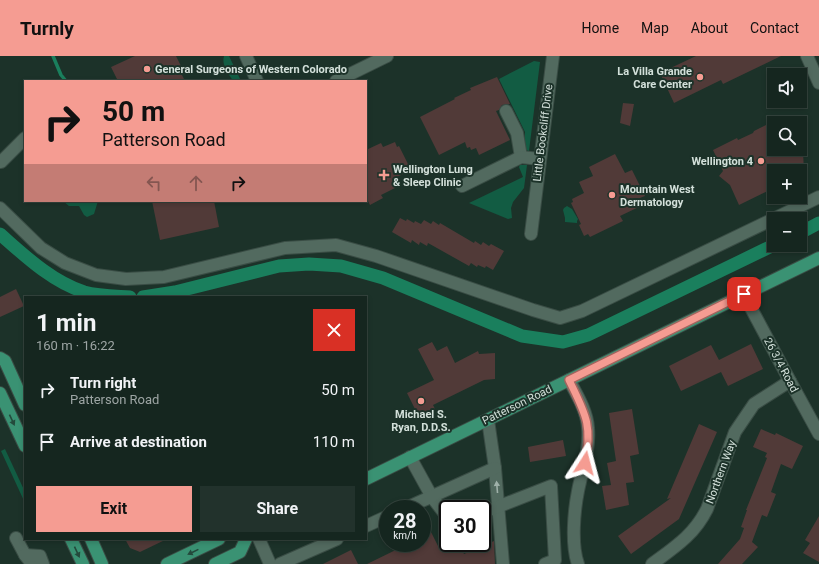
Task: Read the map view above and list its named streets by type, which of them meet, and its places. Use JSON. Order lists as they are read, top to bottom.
{
  "streets": {
    "main road": ["Patterson Road"],
    "street": ["Little Bookcliff Drive", "26 3/4 Road", "Northern Way"]
  },
  "crossings": [
    ["26 3/4 Road", "Patterson Road"],
    ["26 3/4 Road", "Northern Way"]
  ],
  "places": {
    "other": [
      "General Surgeons of Western Colorado",
      "La Villa Grande Care Center",
      "Wellington 4",
      "Mountain West Dermatology",
      "Michael S. Ryan, D.D.S."
    ],
    "health": ["Wellington Lung & Sleep Clinic"]
  },
  "page": {
    "header": "Turnly",
    "nav": [
      "Home",
      "Map",
      "About",
      "Contact"
    ],
    "map_buttons": ["+", "−"],
    "turn": ["50 m", "Patterson Road"],
    "heading": ["1 min", "160 m · 16:22"],
    "list": [
      {
        "name": "Turn right",
        "note": "Patterson Road",
        "value": "50 m"
      },
      {
        "name": "Arrive at destination",
        "value": "110 m"
      }
    ],
    "buttons": ["Exit", "Share"],
    "speed": "28 km/h",
    "limit": "30"
  }
}
